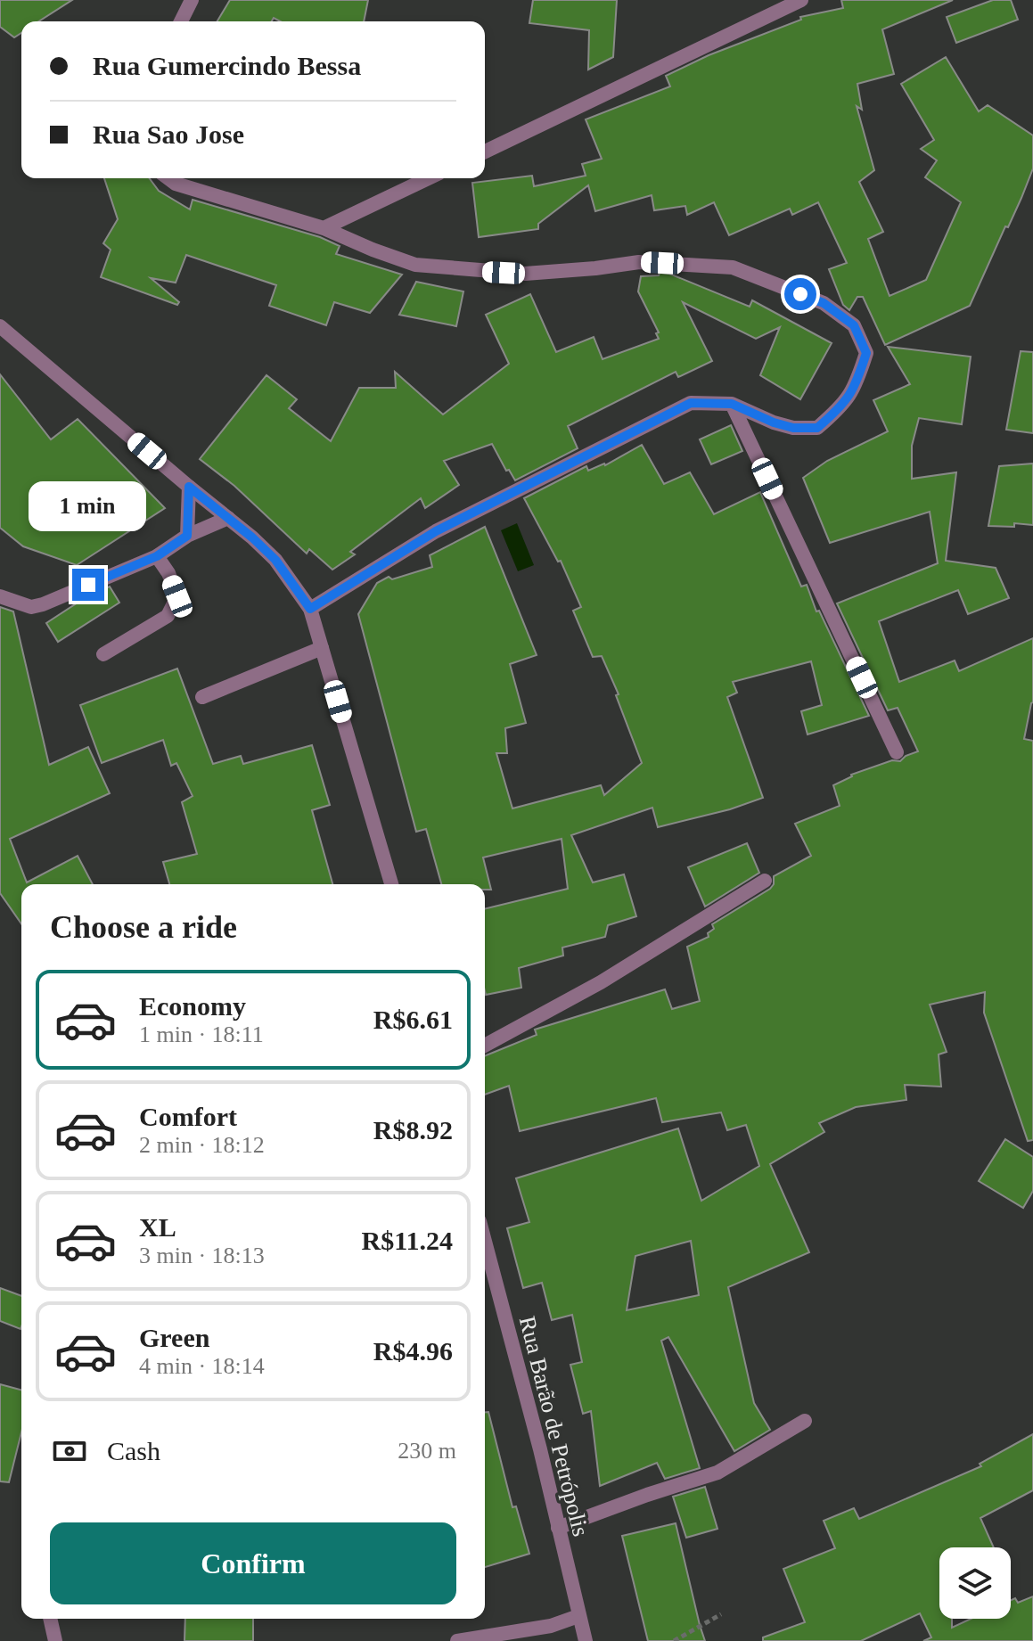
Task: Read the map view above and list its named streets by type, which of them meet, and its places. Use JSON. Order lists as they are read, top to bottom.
{
  "streets": {
    "street": ["Rua Barão de Petrópolis"]
  },
  "page": {
    "banner": ["Rua Gumercindo Bessa", "Rua Sao Jose"],
    "bubble": "1 min",
    "heading": "Choose a ride",
    "list": [
      {
        "name": "Economy",
        "note": "1 min · 18:11",
        "value": "R$6.61"
      },
      {
        "name": "Comfort",
        "note": "2 min · 18:12",
        "value": "R$8.92"
      },
      {
        "name": "XL",
        "note": "3 min · 18:13",
        "value": "R$11.24"
      },
      {
        "name": "Green",
        "note": "4 min · 18:14",
        "value": "R$4.96"
      }
    ],
    "pay": ["Cash", "230 m"],
    "buttons": "Confirm"
  }
}
